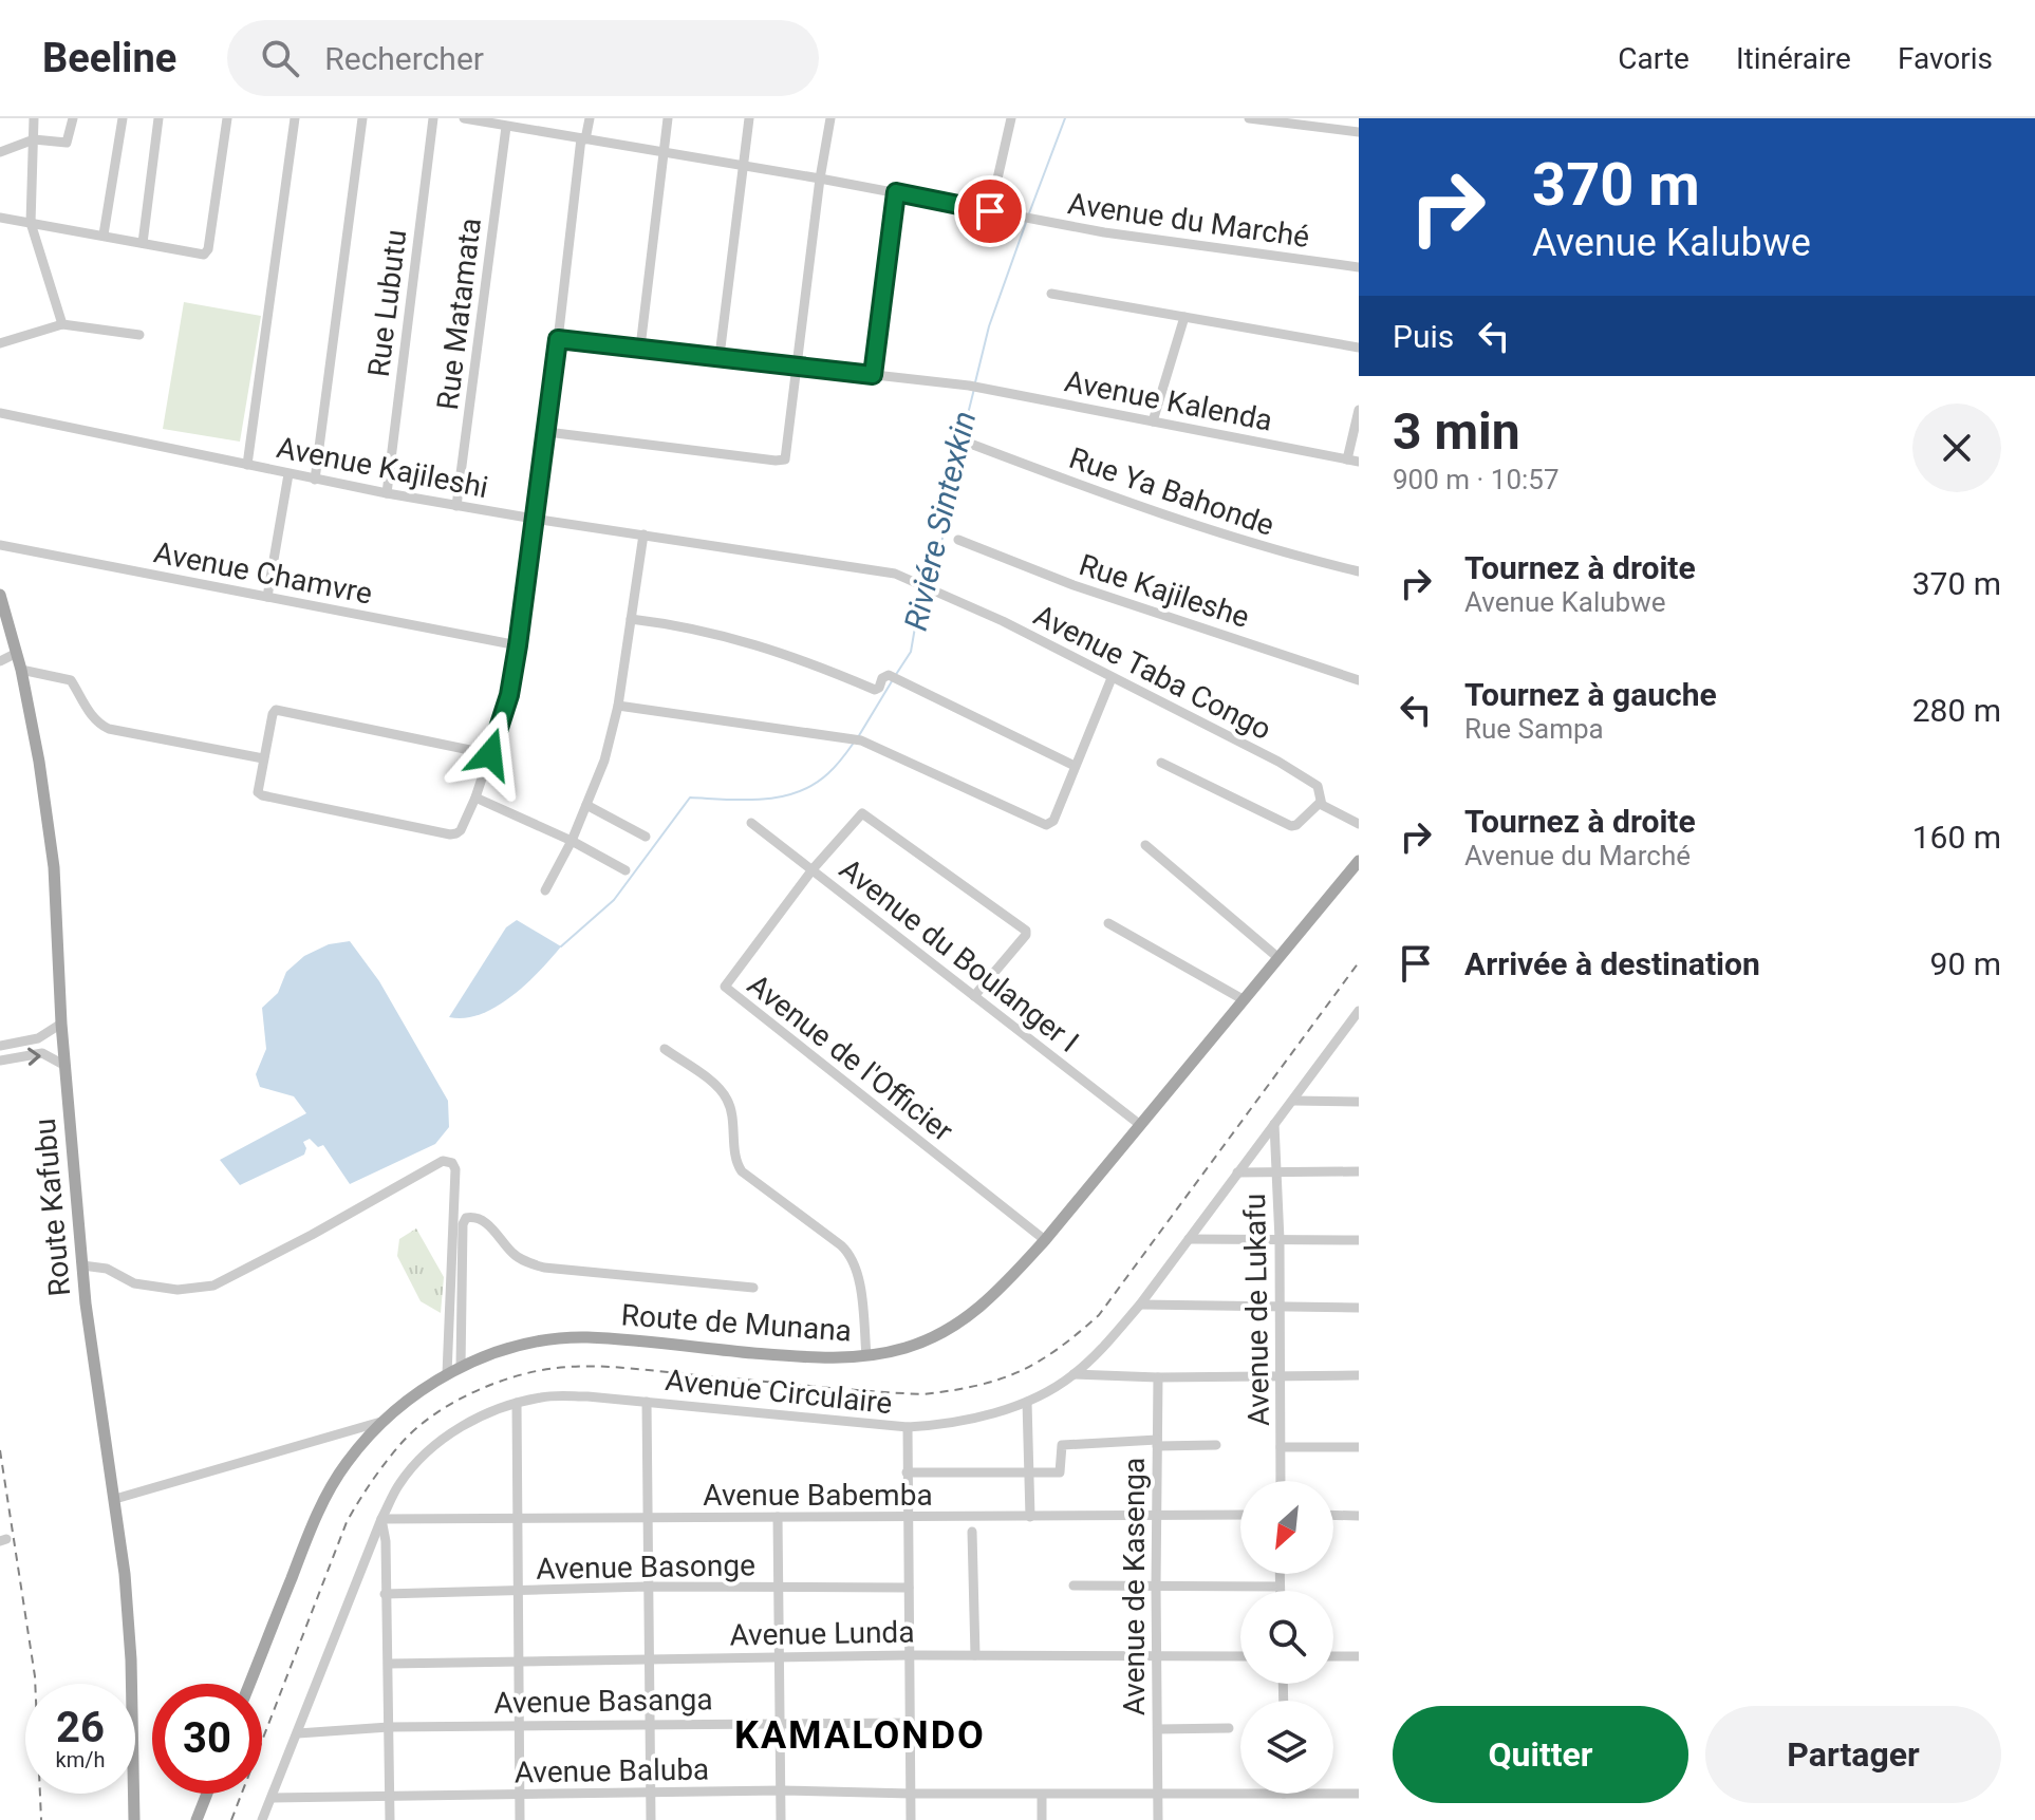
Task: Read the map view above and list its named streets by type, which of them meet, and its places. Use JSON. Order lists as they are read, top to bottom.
{
  "streets": {
    "main road": ["Route Kafubu", "Route de Munana"],
    "street": [
      "Avenue du Marché",
      "Rue Lubutu",
      "Rue Matamata",
      "Avenue Kalenda",
      "Avenue Kajileshi",
      "Rue Ya Bahonde",
      "Avenue Chamvre",
      "Rue Kajileshe",
      "Avenue Taba Congo",
      "Avenue du Boulanger I",
      "Avenue de l'Officier",
      "Avenue de Lukafu",
      "Avenue Circulaire",
      "Avenue Babemba",
      "Avenue Basonge",
      "Avenue de Kasenga",
      "Avenue Lunda",
      "Avenue Basanga",
      "Avenue Baluba"
    ]
  },
  "crossings": [
    ["Avenue du Marché", "Rue Matamata"],
    ["Rue Lubutu", "Avenue Kajileshi"],
    ["Rue Matamata", "Avenue Kajileshi"],
    ["Avenue Kajileshi", "Avenue Taba Congo"],
    ["Avenue du Boulanger I", "Avenue de l'Officier"],
    ["Avenue du Boulanger I", "Route de Munana"],
    ["Avenue de l'Officier", "Route de Munana"],
    ["Avenue de Lukafu", "Avenue Circulaire"],
    ["Avenue Circulaire", "Avenue Babemba"],
    ["Avenue Circulaire", "Avenue Basanga"],
    ["Avenue Circulaire", "Avenue Baluba"],
    ["Avenue Babemba", "Avenue de Kasenga"],
    ["Avenue de Kasenga", "Avenue Lunda"],
    ["Avenue de Kasenga", "Avenue Baluba"]
  ],
  "districts": ["KAMALONDO"],
  "water": ["Riviére Sintexkin"],
  "north": "bottom left",
  "page": {
    "header": "Beeline",
    "search": "Rechercher",
    "nav": ["Carte", "Itinéraire", "Favoris"],
    "turn": ["370 m", "Avenue Kalubwe"],
    "then": "Puis",
    "heading": ["3 min", "900 m · 10:57"],
    "list": [
      {
        "name": "Tournez à droite",
        "note": "Avenue Kalubwe",
        "value": "370 m"
      },
      {
        "name": "Tournez à gauche",
        "note": "Rue Sampa",
        "value": "280 m"
      },
      {
        "name": "Tournez à droite",
        "note": "Avenue du Marché",
        "value": "160 m"
      },
      {
        "name": "Arrivée à destination",
        "value": "90 m"
      }
    ],
    "speed": "26 km/h",
    "limit": "30",
    "buttons": ["Quitter", "Partager"]
  }
}
